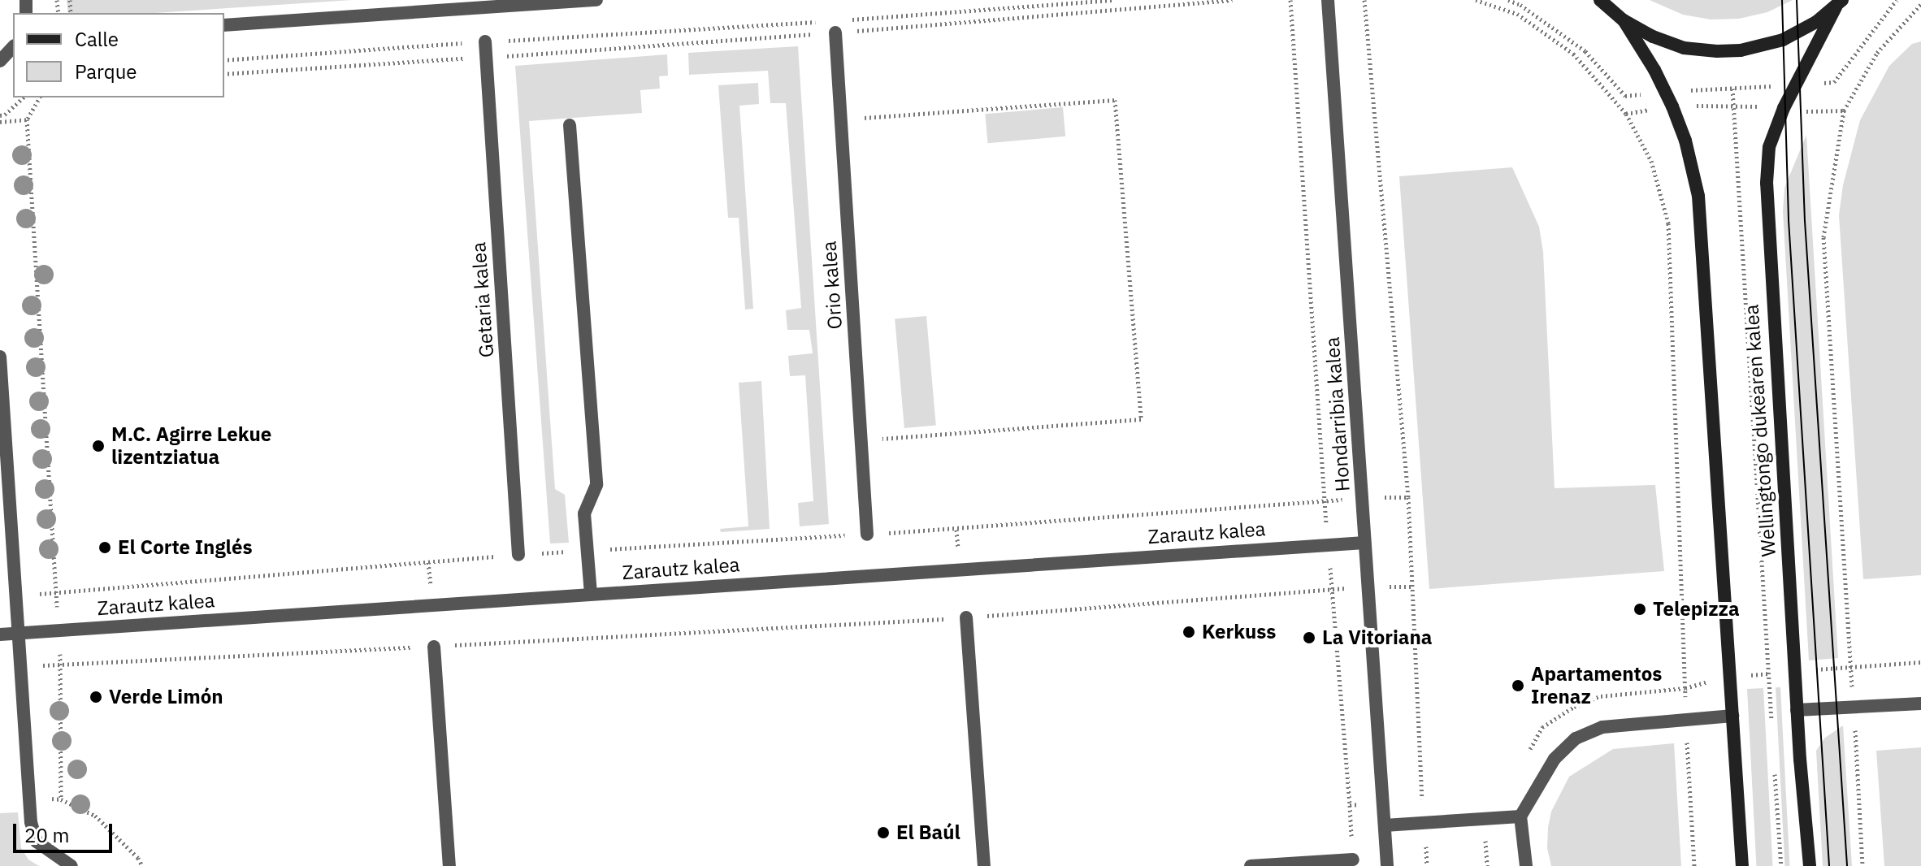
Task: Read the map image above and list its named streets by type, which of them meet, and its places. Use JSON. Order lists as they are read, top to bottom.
{
  "streets": {
    "main road": ["Wellingtongo dukearen kalea"],
    "street": [
      "Orio kalea",
      "Getaria kalea",
      "Hondarribia kalea",
      "Zarautz kalea"
    ]
  },
  "crossings": [
    ["Hondarribia kalea", "Zarautz kalea"]
  ],
  "places": [
    "M.C. Agirre Lekue lizentziatua",
    "El Corte Inglés",
    "Telepizza",
    "Kerkuss",
    "La Vitoriana",
    "Apartamentos Irenaz",
    "Verde Limón",
    "El Baúl"
  ],
  "legend": ["Calle", "Parque"],
  "scale_bar": "20 m"
}
